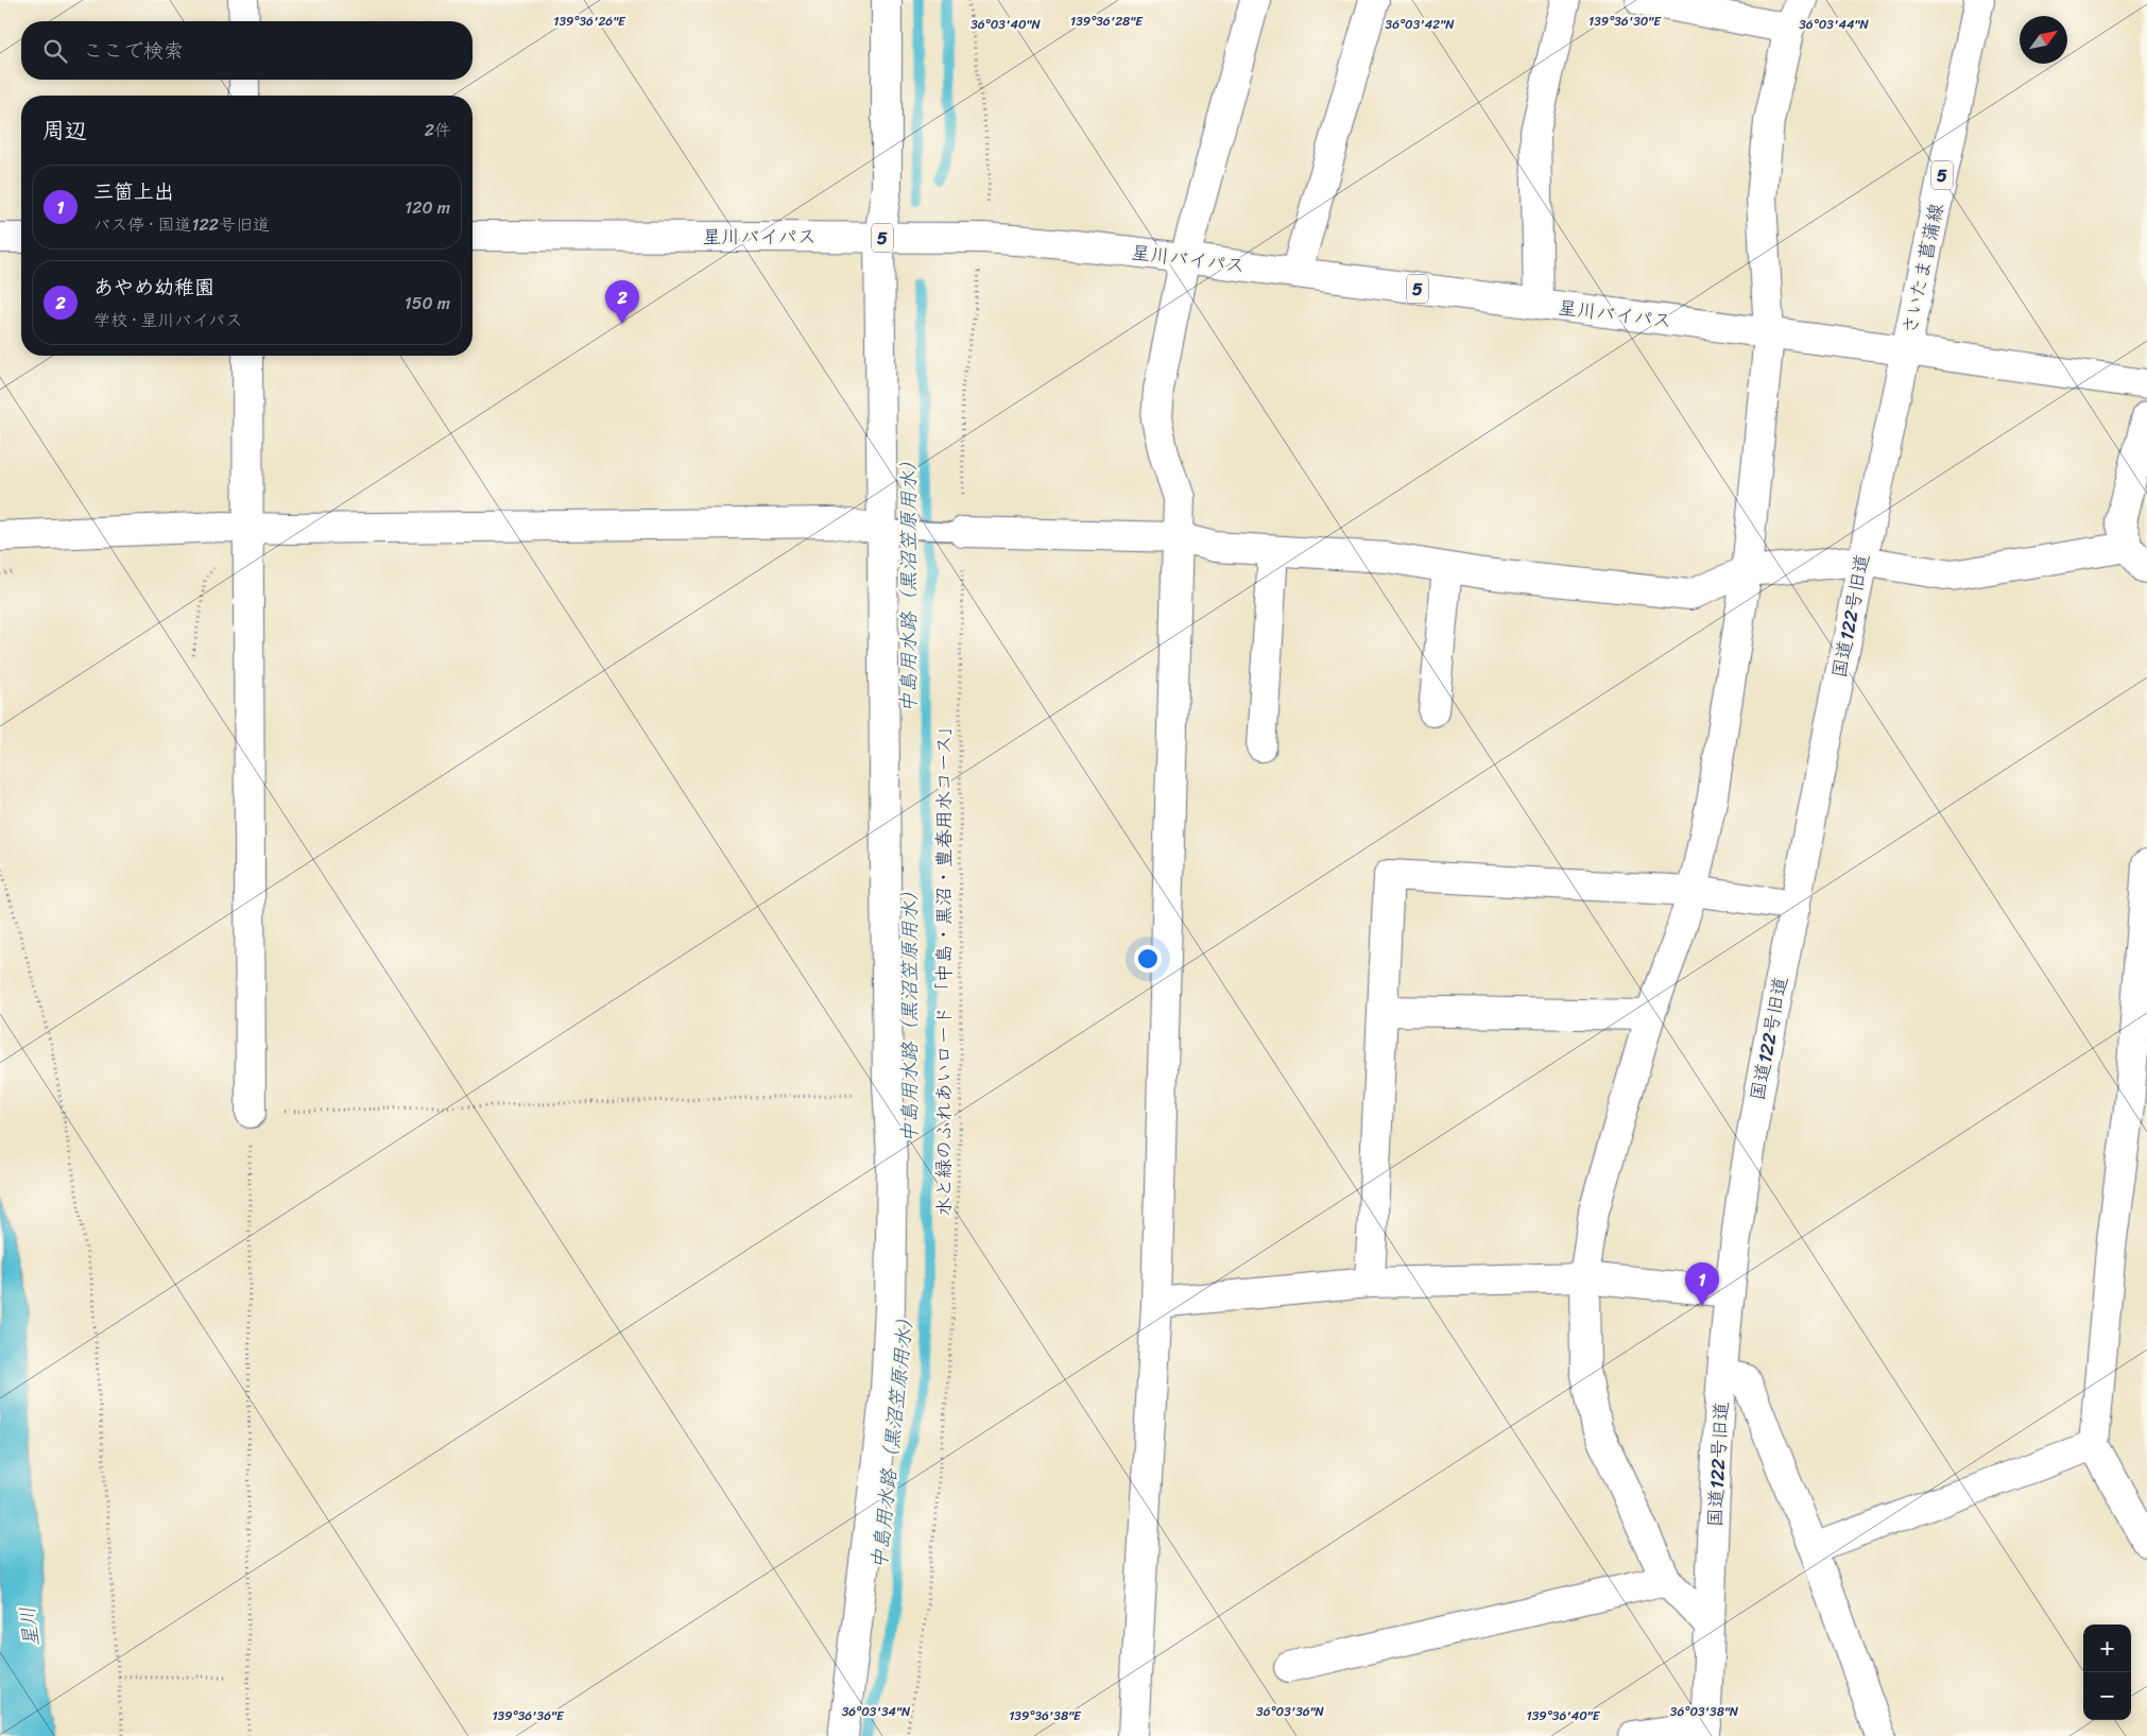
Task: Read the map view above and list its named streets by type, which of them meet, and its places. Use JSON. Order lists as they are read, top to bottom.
{
  "streets": {
    "street": [
      "5",
      "星川バイパス",
      "さいたま菖蒲線",
      "国道122号旧道"
    ],
    "path": ["水と緑のふれあいロード 「中島・黒沼・豊春用水コース」"]
  },
  "crossings": [
    ["星川バイパス", "さいたま菖蒲線"],
    ["星川バイパス", "国道122号旧道"],
    ["さいたま菖蒲線", "国道122号旧道"]
  ],
  "water": ["中島用水路（黒沼笠原用水）", "星川"],
  "north": "top right",
  "page": {
    "search": "ここで検索",
    "heading": ["周辺", "2件"],
    "list": [
      {
        "mark": "1",
        "name": "三箇上出",
        "note": "バス停 · 国道122号旧道",
        "value": "120 m"
      },
      {
        "mark": "2",
        "name": "あやめ幼稚園",
        "note": "学校 · 星川バイパス",
        "value": "150 m"
      }
    ],
    "pins": ["2", "1"],
    "map_buttons": ["+", "−"]
  },
  "coordinates": [
    "139°36'26\"E",
    "139°36'28\"E",
    "139°36'30\"E",
    "36°03'42\"N",
    "36°03'40\"N",
    "36°03'44\"N",
    "36°03'34\"N",
    "36°03'36\"N",
    "36°03'38\"N",
    "139°36'36\"E",
    "139°36'38\"E",
    "139°36'40\"E"
  ]
}
